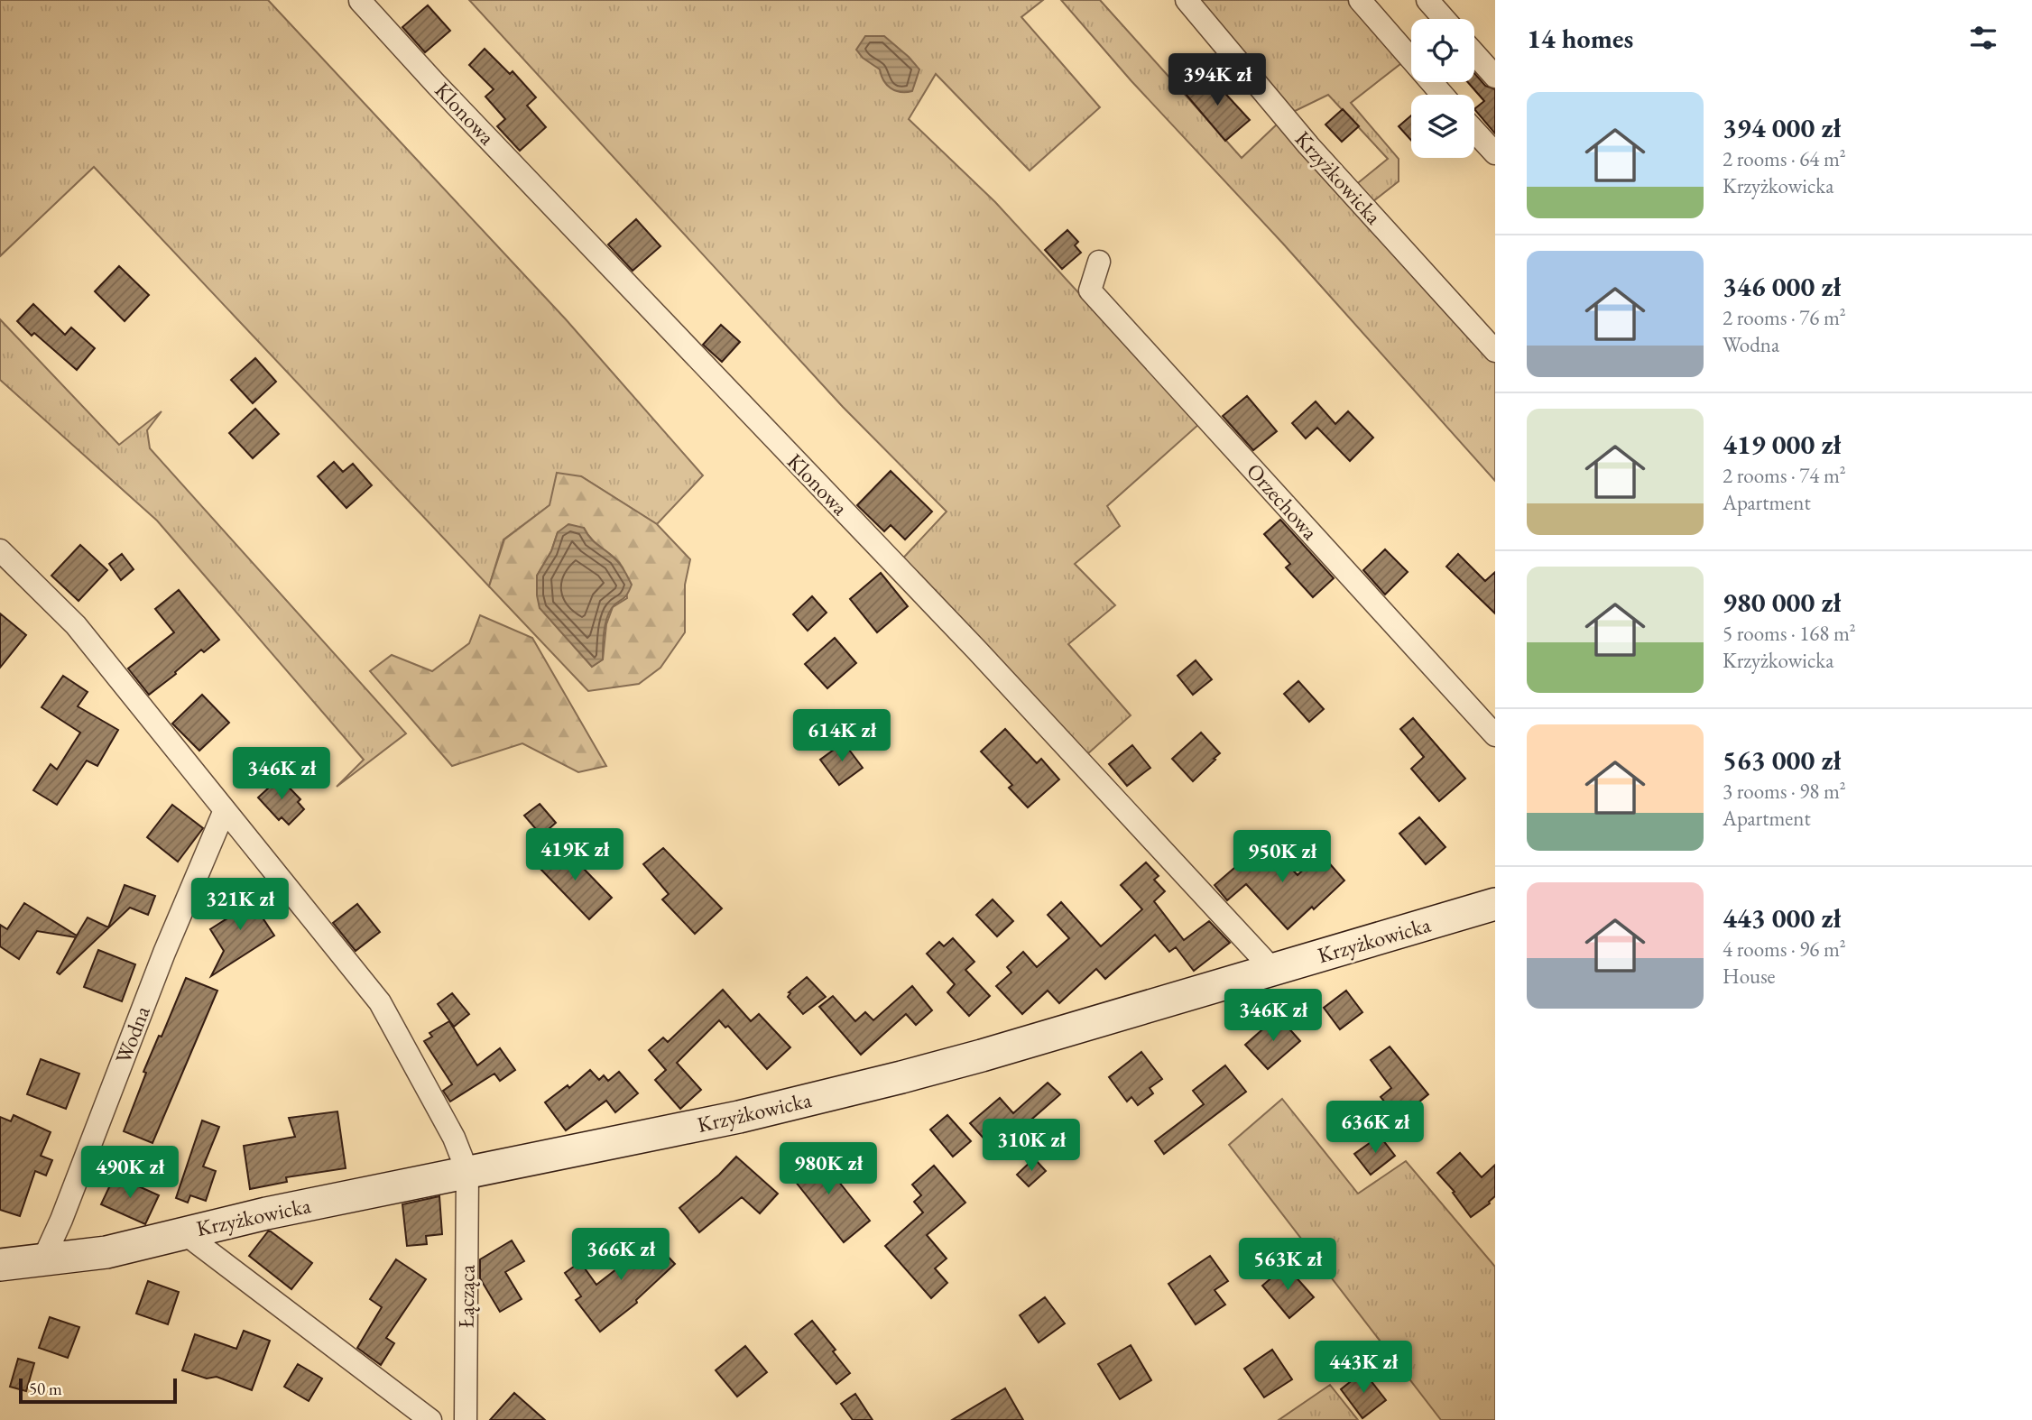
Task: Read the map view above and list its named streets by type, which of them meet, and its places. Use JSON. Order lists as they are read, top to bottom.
{
  "streets": {
    "street": [
      "Klonowa",
      "Krzyżkowicka",
      "Orzechowa",
      "Wodna",
      "Łącząca"
    ]
  },
  "crossings": [
    ["Klonowa", "Krzyżkowicka"],
    ["Krzyżkowicka", "Wodna"],
    ["Krzyżkowicka", "Łącząca"]
  ],
  "scale_bar": "50 m",
  "page": {
    "heading": "14 homes",
    "price": [
      "394K zł",
      "614K zł",
      "346K zł",
      "419K zł",
      "950K zł",
      "321K zł",
      "346K zł",
      "636K zł",
      "310K zł",
      "980K zł",
      "490K zł",
      "366K zł",
      "563K zł",
      "443K zł"
    ],
    "list": [
      {
        "name": "394 000 zł",
        "note": "2 rooms · 64 m² · Krzyżkowicka"
      },
      {
        "name": "346 000 zł",
        "note": "2 rooms · 76 m² · Wodna"
      },
      {
        "name": "419 000 zł",
        "note": "2 rooms · 74 m² · Apartment"
      },
      {
        "name": "980 000 zł",
        "note": "5 rooms · 168 m² · Krzyżkowicka"
      },
      {
        "name": "563 000 zł",
        "note": "3 rooms · 98 m² · Apartment"
      },
      {
        "name": "443 000 zł",
        "note": "4 rooms · 96 m² · House"
      }
    ],
    "scale": "50 m"
  }
}
